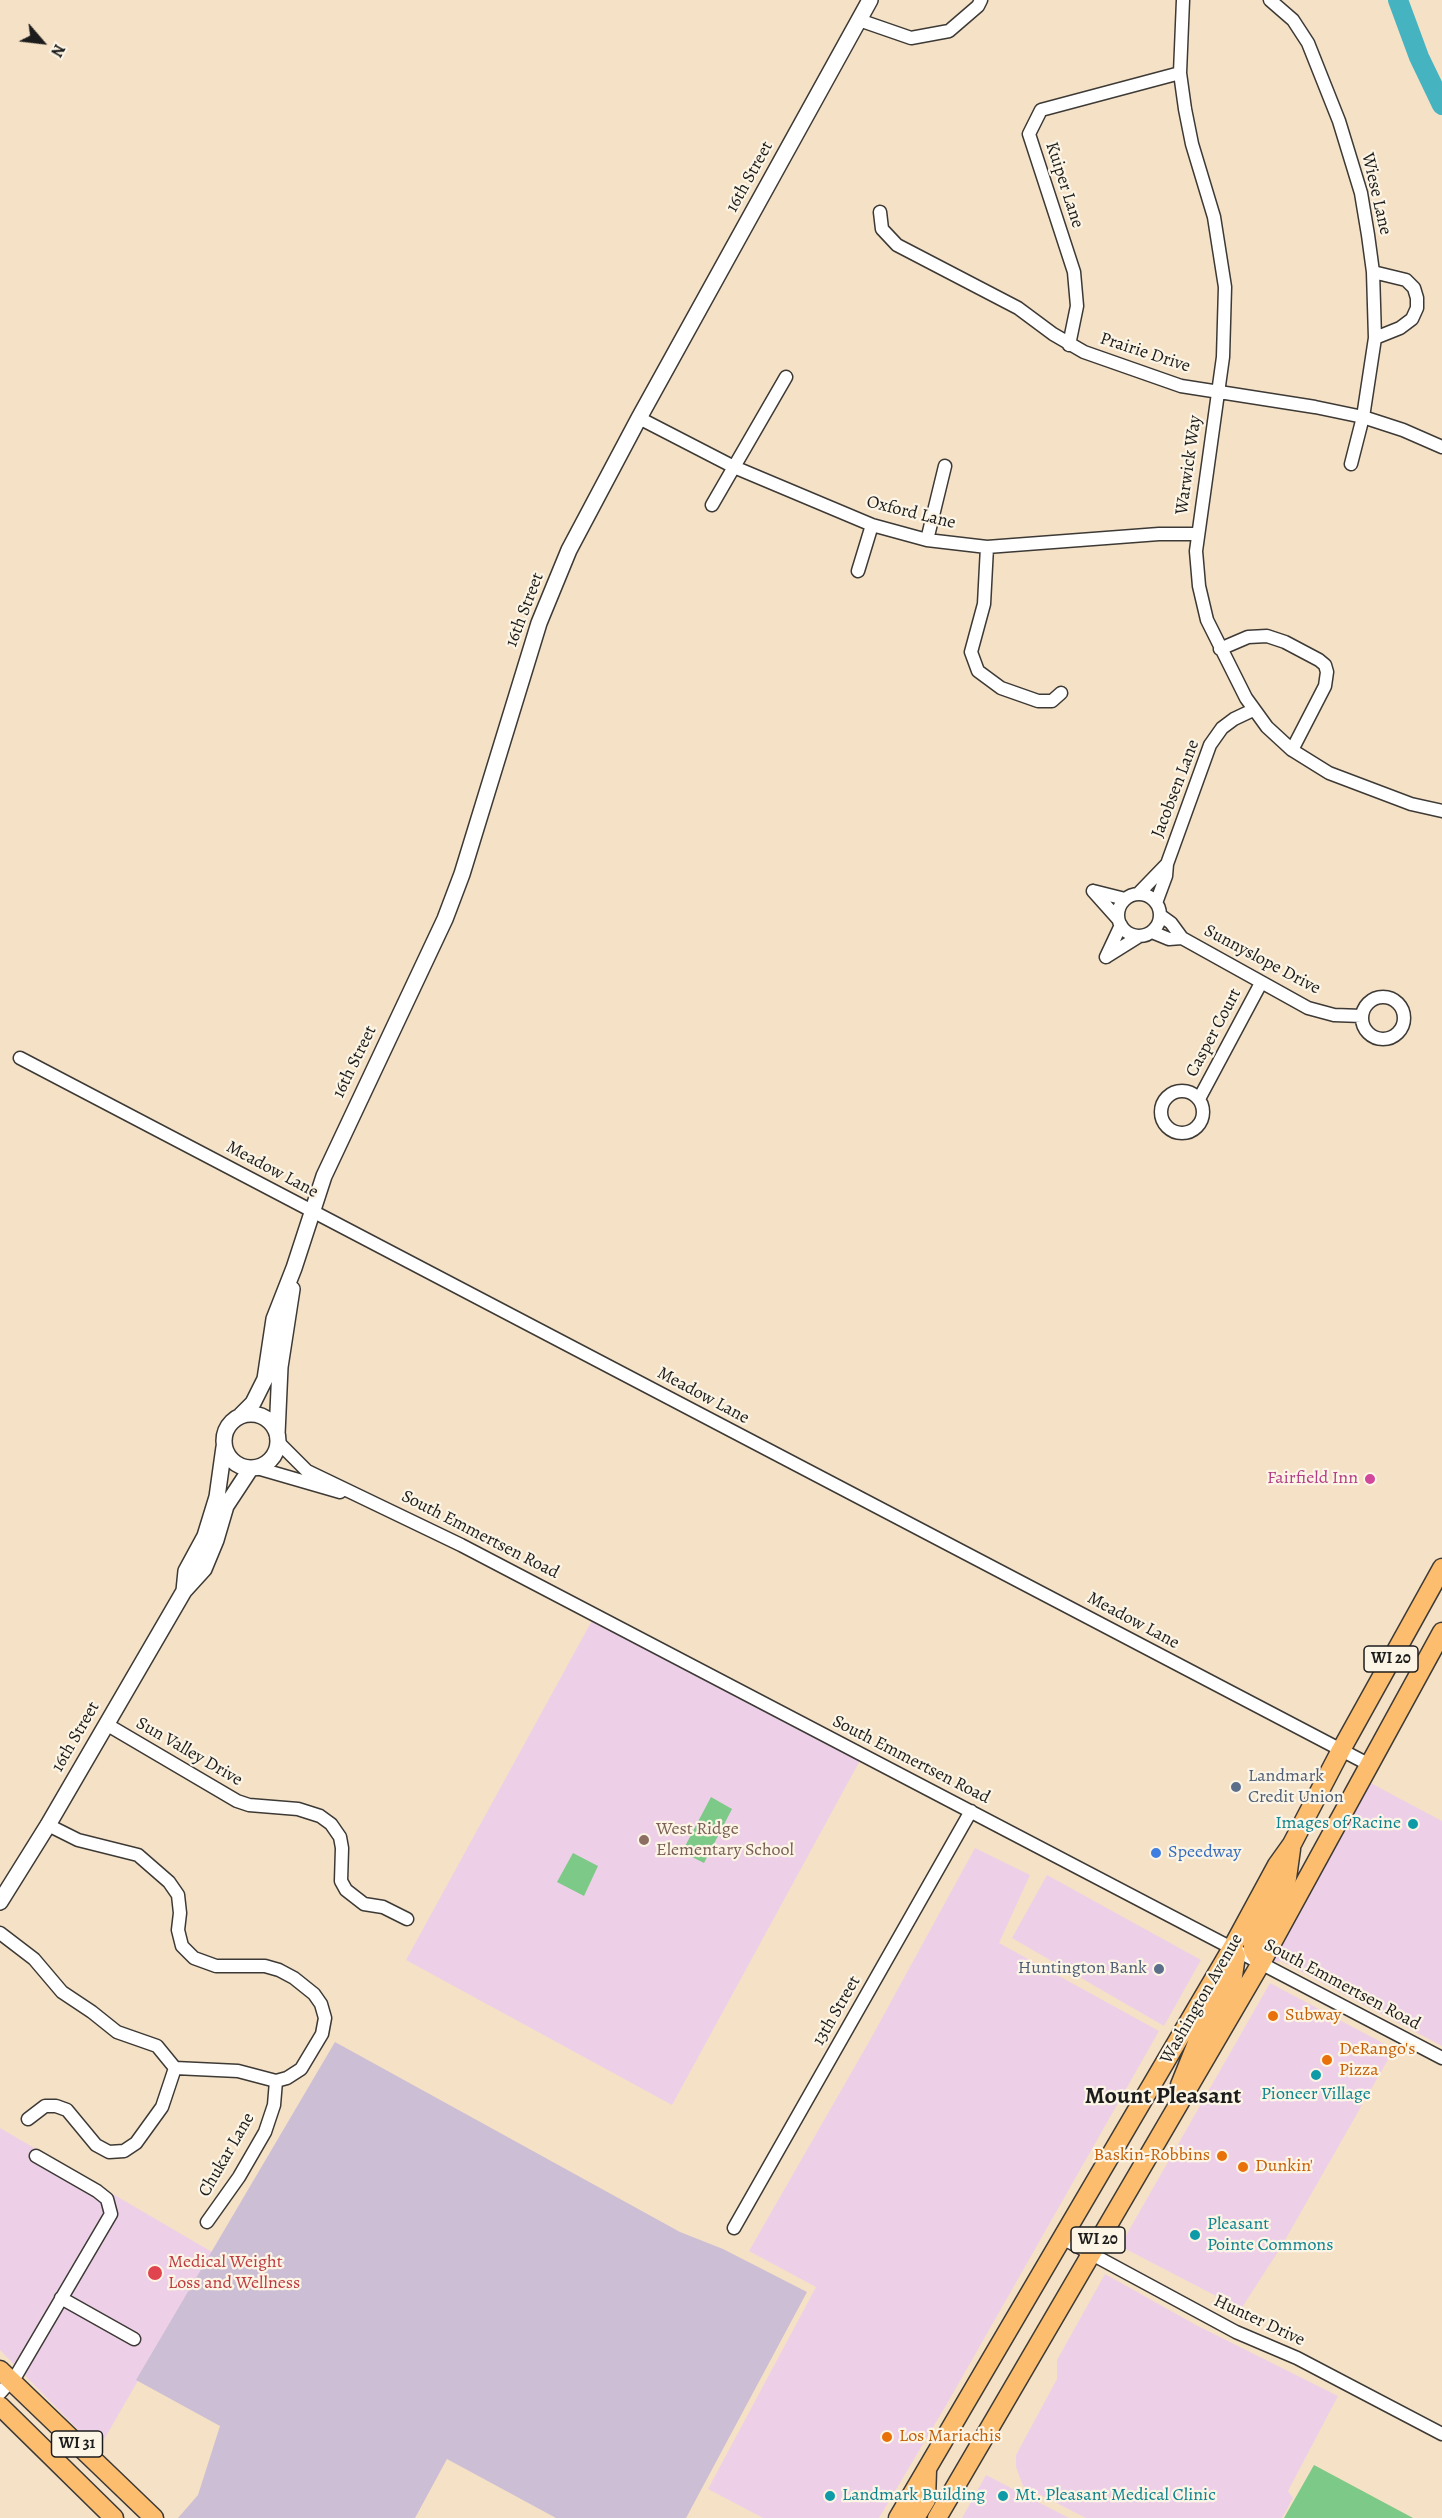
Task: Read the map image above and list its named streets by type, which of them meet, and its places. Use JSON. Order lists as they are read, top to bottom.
{
  "streets": {
    "main road": ["WI 20", "Washington Avenue", "WI 31"],
    "street": [
      "16th Street",
      "Kuiper Lane",
      "Wiese Lane",
      "Prairie Drive",
      "Warwick Way",
      "Oxford Lane",
      "Jacobsen Lane",
      "Sunnyslope Drive",
      "Casper Court",
      "Meadow Lane",
      "South Emmertsen Road",
      "Sun Valley Drive",
      "13th Street",
      "Chukar Lane",
      "Hunter Drive"
    ]
  },
  "crossings": [
    ["16th Street", "Oxford Lane"],
    ["16th Street", "Meadow Lane"],
    ["16th Street", "South Emmertsen Road"],
    ["16th Street", "Sun Valley Drive"],
    ["Kuiper Lane", "Prairie Drive"],
    ["Kuiper Lane", "Warwick Way"],
    ["Wiese Lane", "Prairie Drive"],
    ["Prairie Drive", "Warwick Way"],
    ["Warwick Way", "Oxford Lane"],
    ["Warwick Way", "Jacobsen Lane"],
    ["Jacobsen Lane", "Sunnyslope Drive"],
    ["Sunnyslope Drive", "Casper Court"],
    ["Meadow Lane", "Washington Avenue"],
    ["South Emmertsen Road", "Washington Avenue"],
    ["South Emmertsen Road", "13th Street"],
    ["Washington Avenue", "Hunter Drive"]
  ],
  "districts": ["Mount Pleasant"],
  "places": [
    "Fairfield Inn",
    "Landmark Credit Union",
    "Images of Racine",
    "West Ridge Elementary School",
    "Speedway",
    "Huntington Bank",
    "Subway",
    "DeRango's Pizza",
    "Pioneer Village",
    "Baskin-Robbins",
    "Dunkin'",
    "Pleasant Pointe Commons",
    "Medical Weight Loss and Wellness",
    "Los Mariachis",
    "Landmark Building",
    "Mt. Pleasant Medical Clinic"
  ],
  "north": "bottom right"
}
